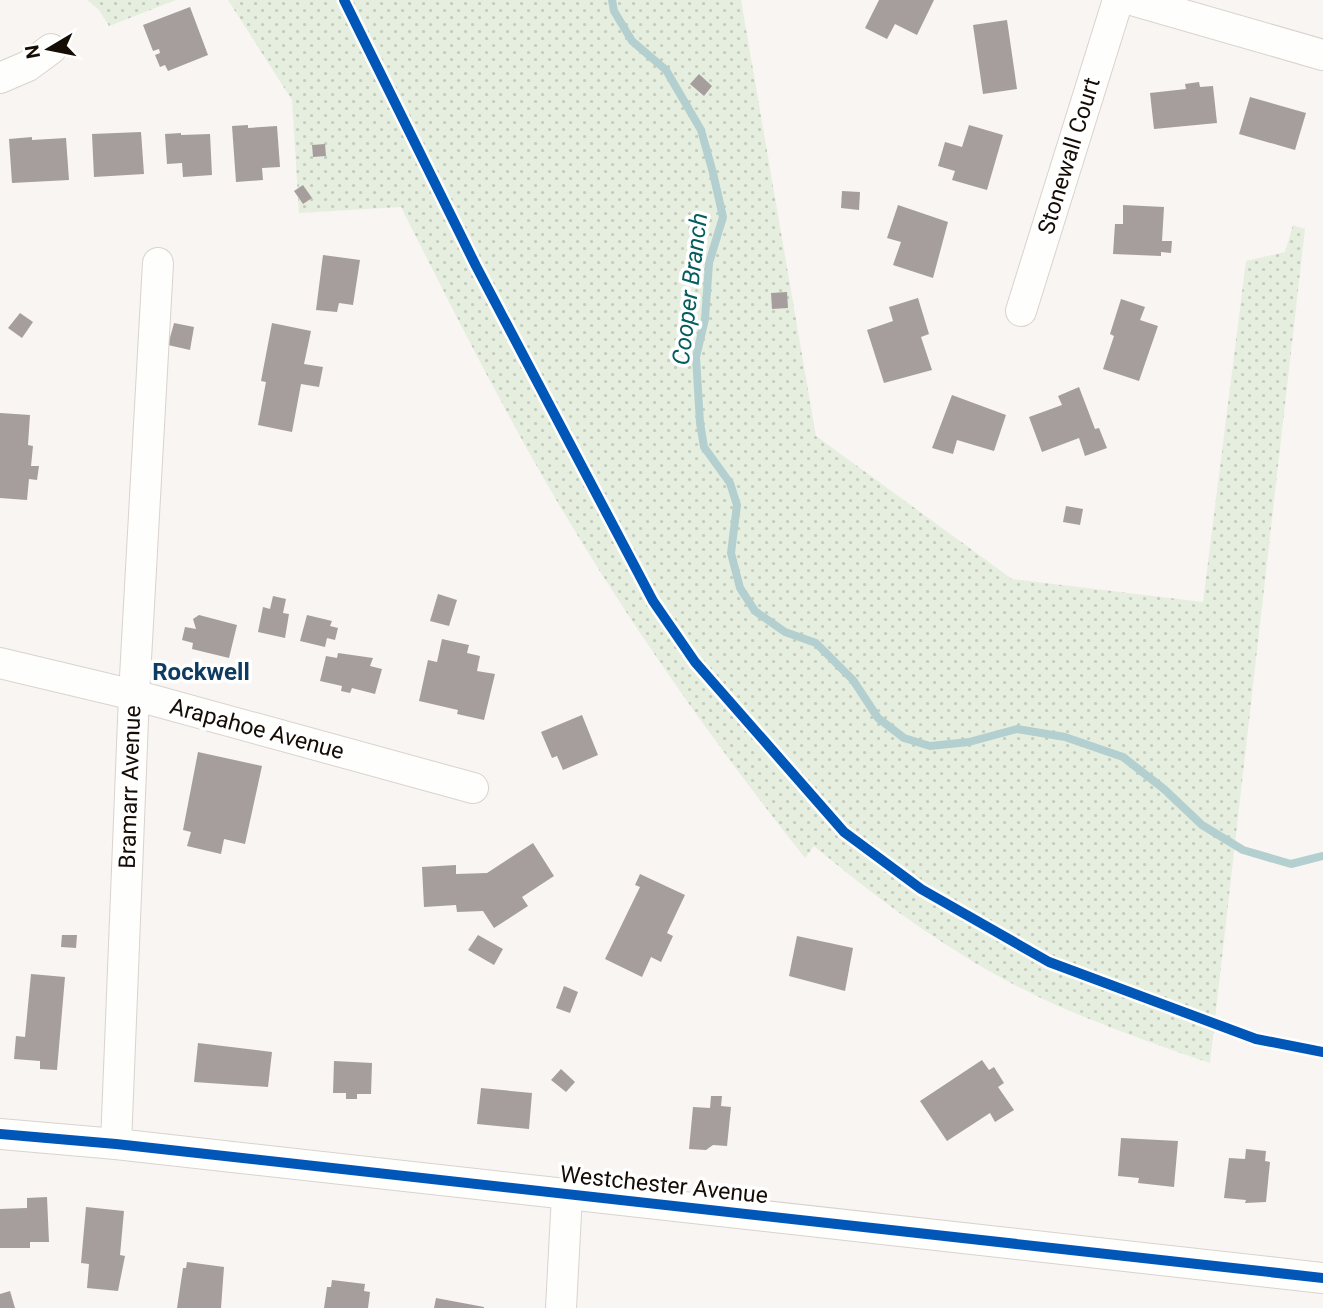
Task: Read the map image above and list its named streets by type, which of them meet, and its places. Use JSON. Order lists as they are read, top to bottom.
{
  "streets": {
    "street": [
      "Stonewall Court",
      "Arapahoe Avenue",
      "Bramarr Avenue",
      "Westchester Avenue"
    ]
  },
  "crossings": [
    ["Arapahoe Avenue", "Bramarr Avenue"],
    ["Bramarr Avenue", "Westchester Avenue"]
  ],
  "districts": ["Rockwell"],
  "water": ["Cooper Branch"],
  "north": "left"
}
